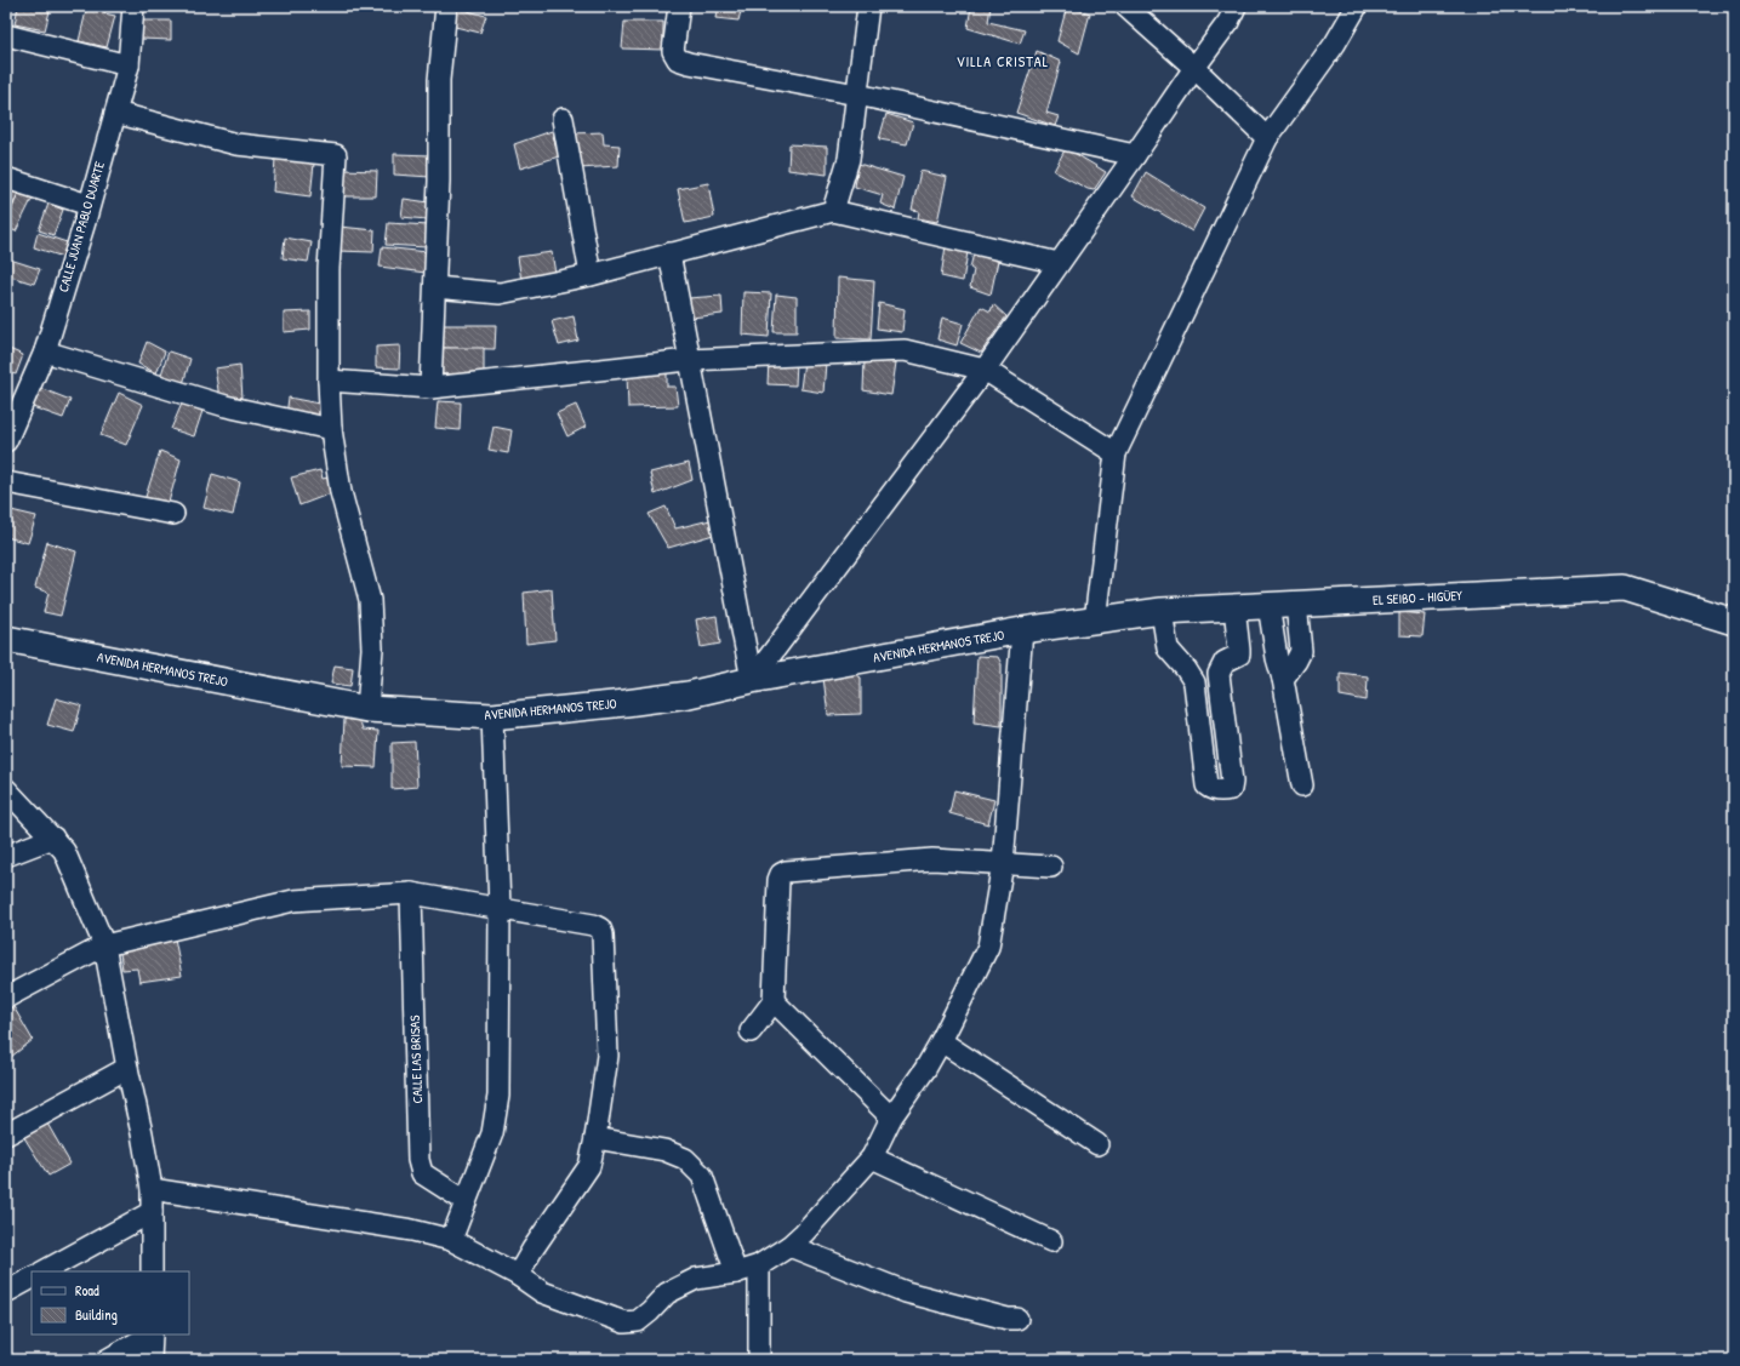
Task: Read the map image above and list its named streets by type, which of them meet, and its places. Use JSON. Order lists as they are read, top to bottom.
{
  "streets": {
    "main road": ["EL SEIBO - HIGÜEY", "AVENIDA HERMANOS TREJO"],
    "street": ["CALLE JUAN PABLO DUARTE", "CALLE LAS BRISAS"]
  },
  "crossings": [
    ["EL SEIBO - HIGÜEY", "AVENIDA HERMANOS TREJO"]
  ],
  "districts": ["VILLA CRISTAL"],
  "legend": ["Road", "Building"]
}
